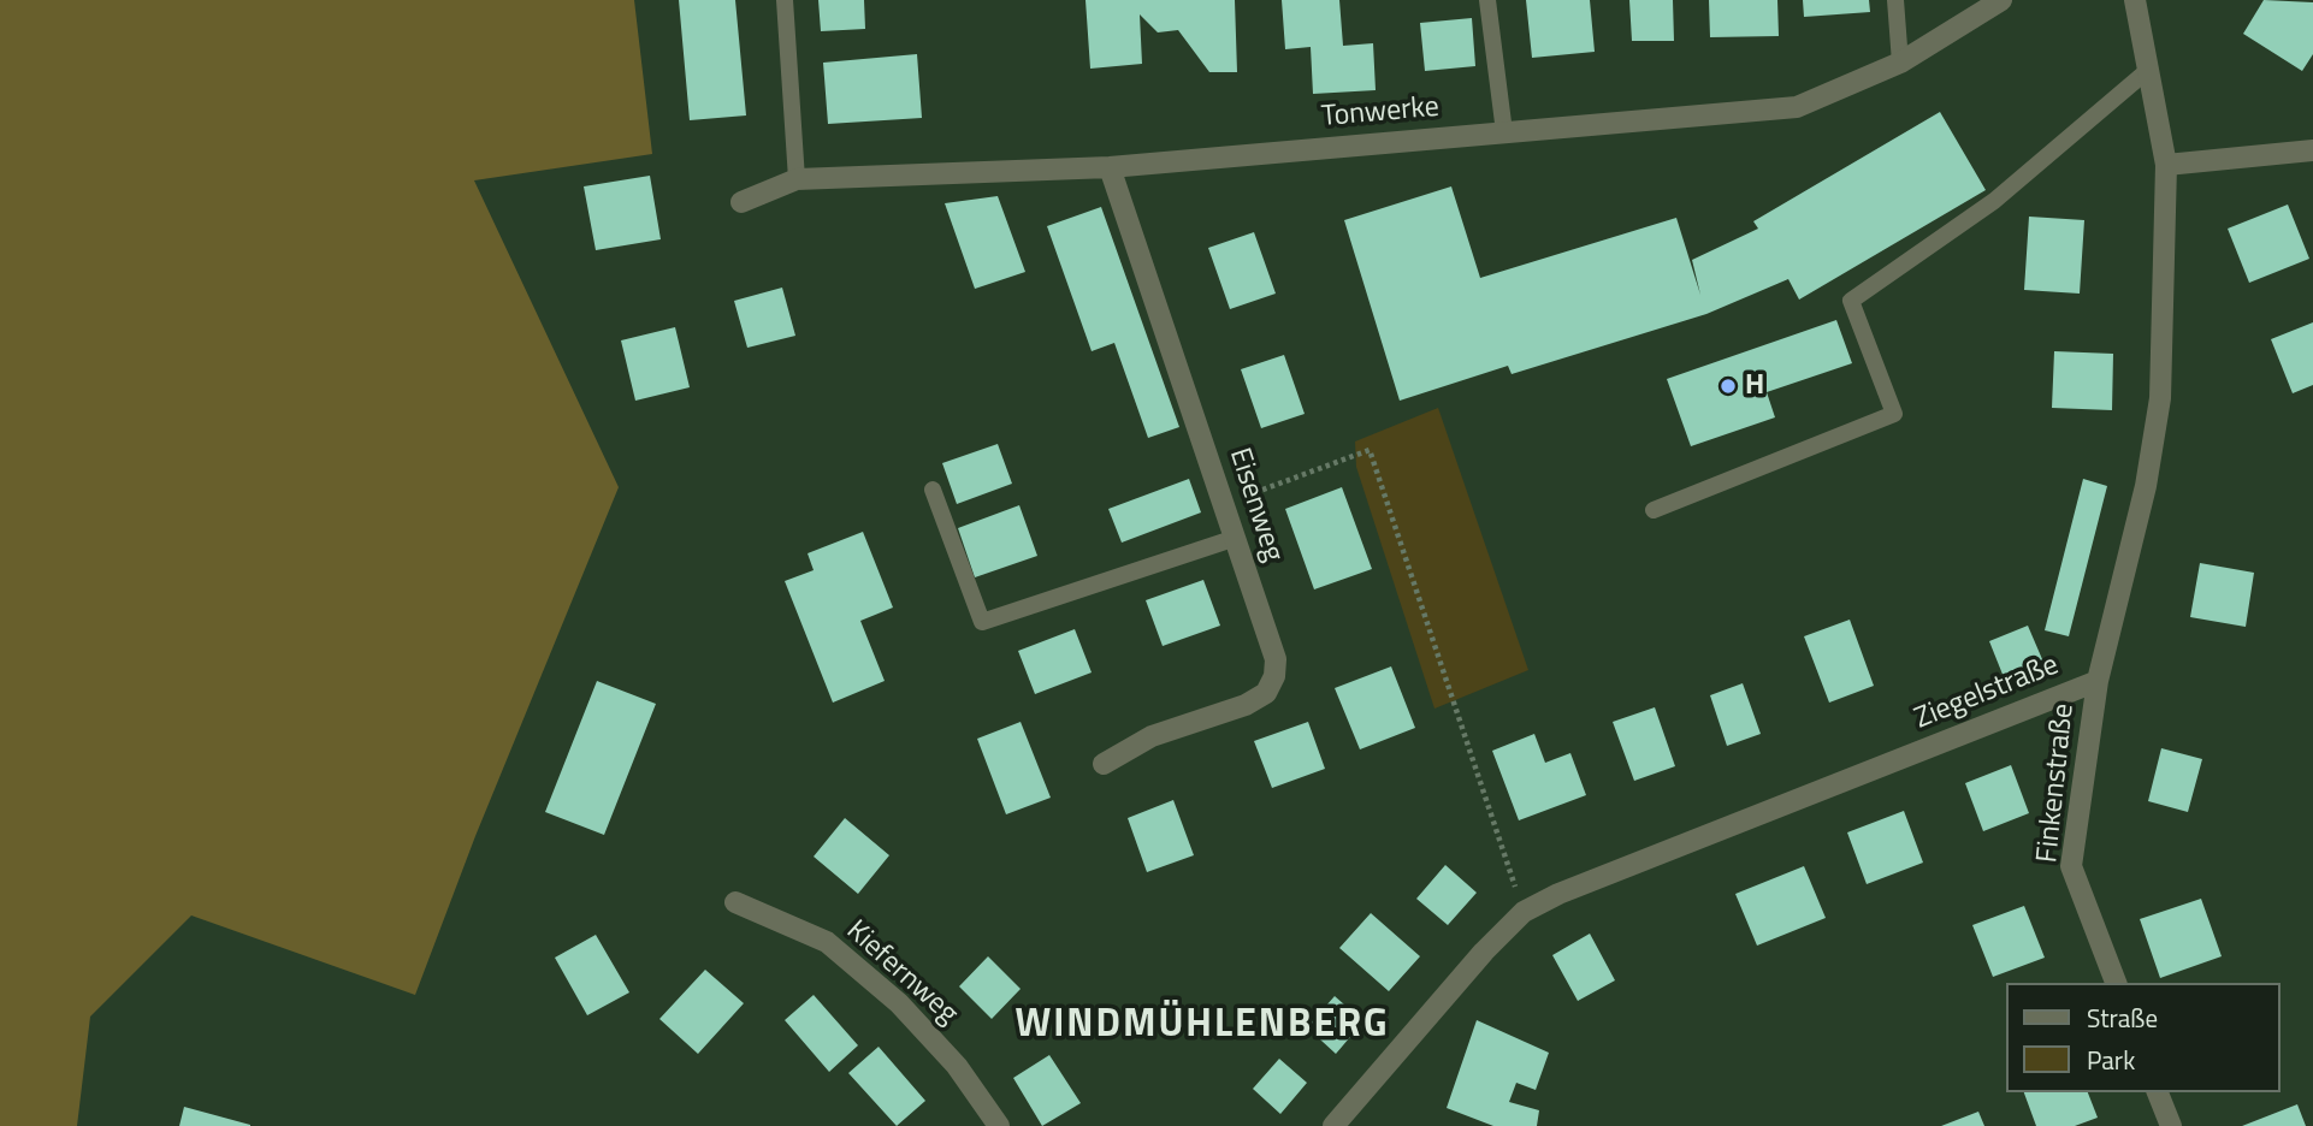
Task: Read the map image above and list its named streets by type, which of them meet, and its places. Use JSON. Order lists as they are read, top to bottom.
{
  "streets": {
    "street": [
      "Tonwerke",
      "Eisenweg",
      "Ziegelstraße",
      "Finkenstraße",
      "Kiefernweg"
    ]
  },
  "crossings": [
    ["Tonwerke", "Eisenweg"],
    ["Ziegelstraße", "Finkenstraße"]
  ],
  "districts": ["WINDMÜHLENBERG"],
  "places": ["H"],
  "legend": ["Straße", "Park"]
}
